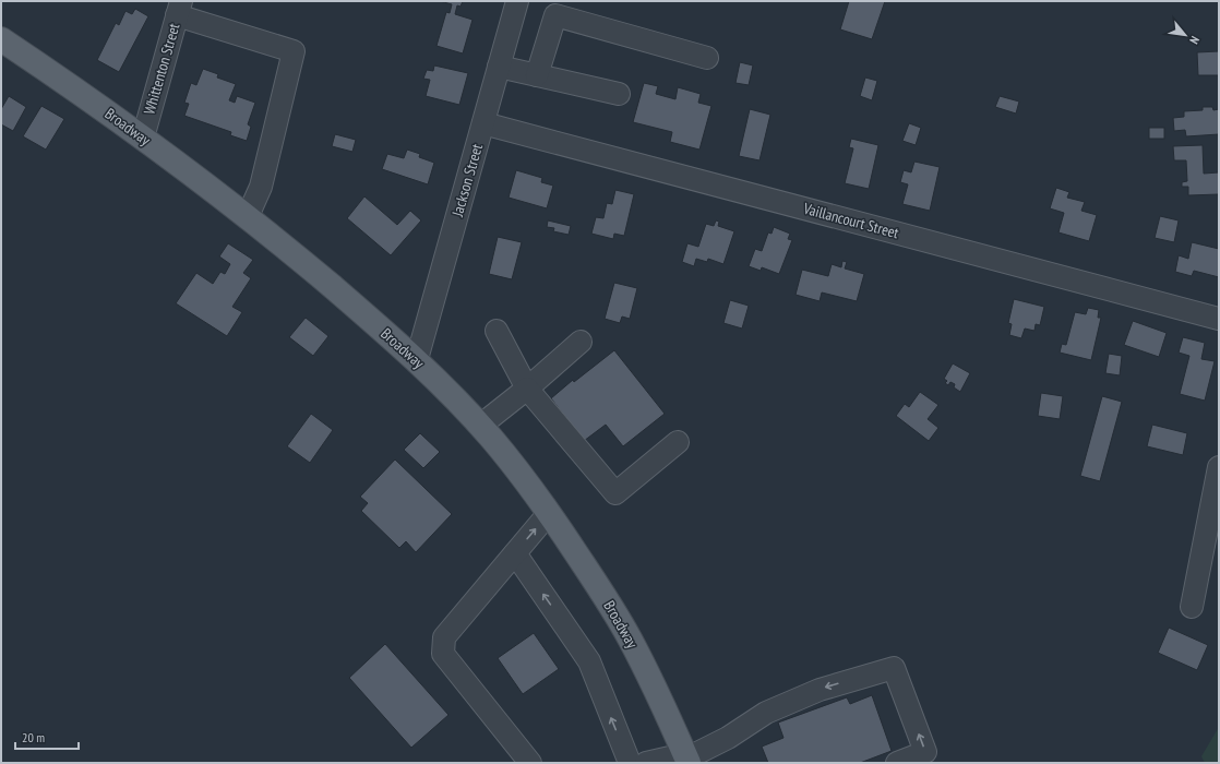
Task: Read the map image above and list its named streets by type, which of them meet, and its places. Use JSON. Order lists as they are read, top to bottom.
{
  "streets": {
    "main road": ["Broadway"],
    "street": ["Whittenton Street", "Jackson Street", "Vaillancourt Street"]
  },
  "crossings": [
    ["Whittenton Street", "Broadway"],
    ["Broadway", "Jackson Street"],
    ["Jackson Street", "Vaillancourt Street"]
  ],
  "scale_bar": "20 m",
  "north": "bottom right"
}
